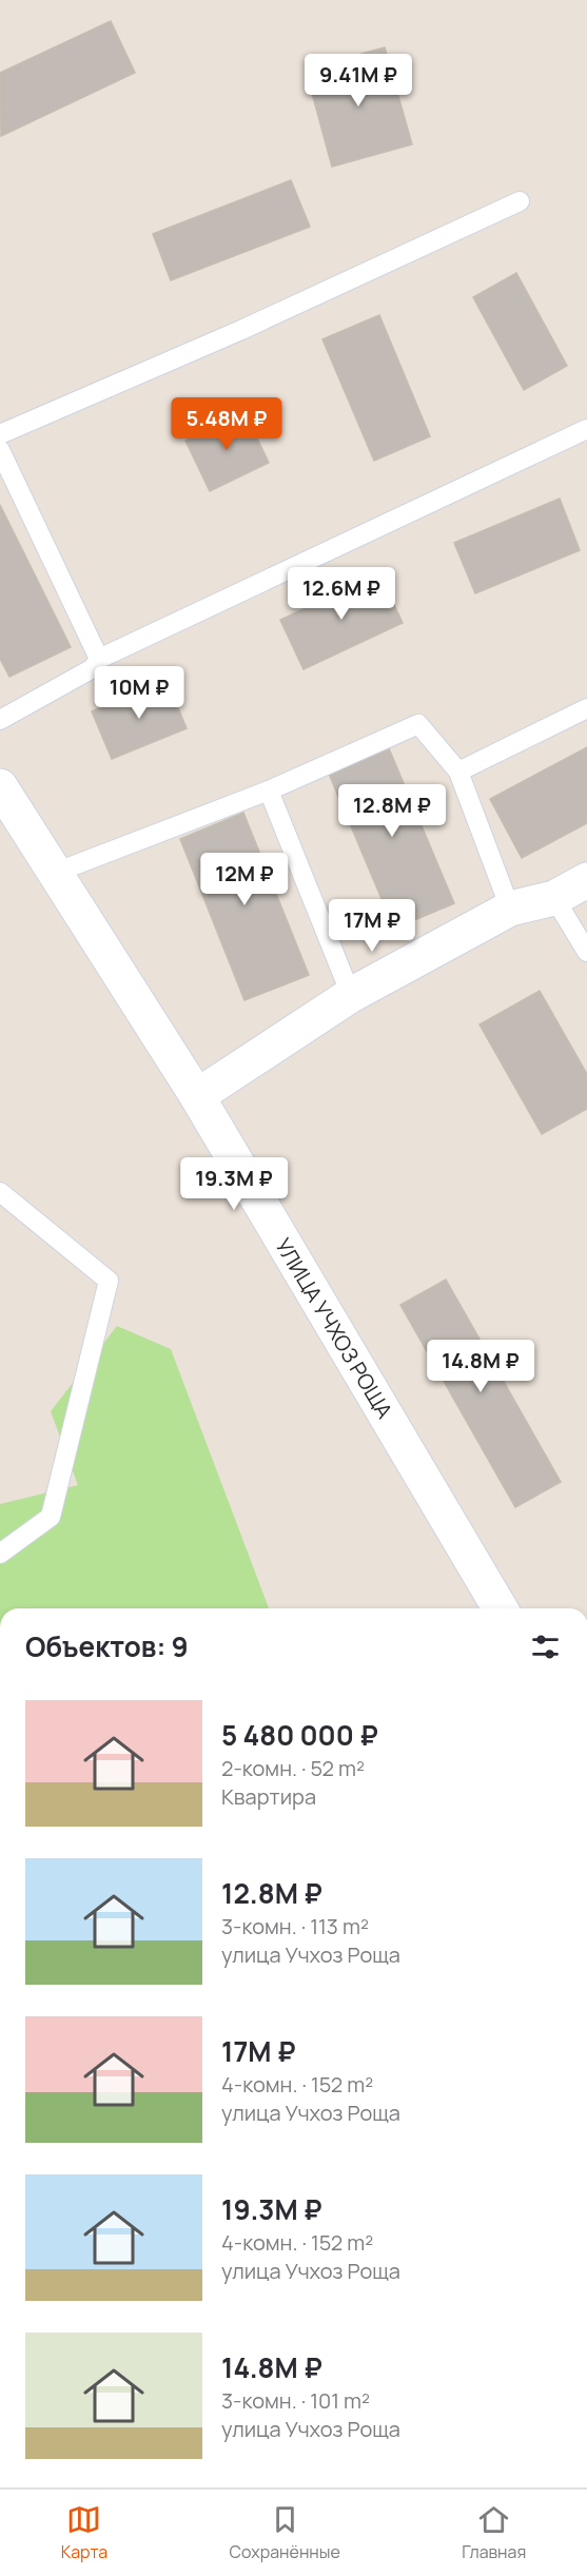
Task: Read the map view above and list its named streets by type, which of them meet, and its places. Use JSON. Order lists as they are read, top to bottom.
{
  "streets": {
    "street": ["УЛИЦА УЧХОЗ РОЩА"]
  },
  "page": {
    "price": [
      "9.41M ₽",
      "5.48M ₽",
      "12.6M ₽",
      "10M ₽",
      "12.8M ₽",
      "12M ₽",
      "17M ₽",
      "19.3M ₽",
      "14.8M ₽"
    ],
    "heading": "Объектов: 9",
    "list": [
      {
        "name": "5 480 000 ₽",
        "note": "2-комн. · 52 m² · Квартира"
      },
      {
        "name": "12.8M ₽",
        "note": "3-комн. · 113 m² · улица Учхоз Роща"
      },
      {
        "name": "17M ₽",
        "note": "4-комн. · 152 m² · улица Учхоз Роща"
      },
      {
        "name": "19.3M ₽",
        "note": "4-комн. · 152 m² · улица Учхоз Роща"
      },
      {
        "name": "14.8M ₽",
        "note": "3-комн. · 101 m² · улица Учхоз Роща"
      }
    ],
    "tabs": ["Карта", "Сохранённые", "Главная"]
  }
}
